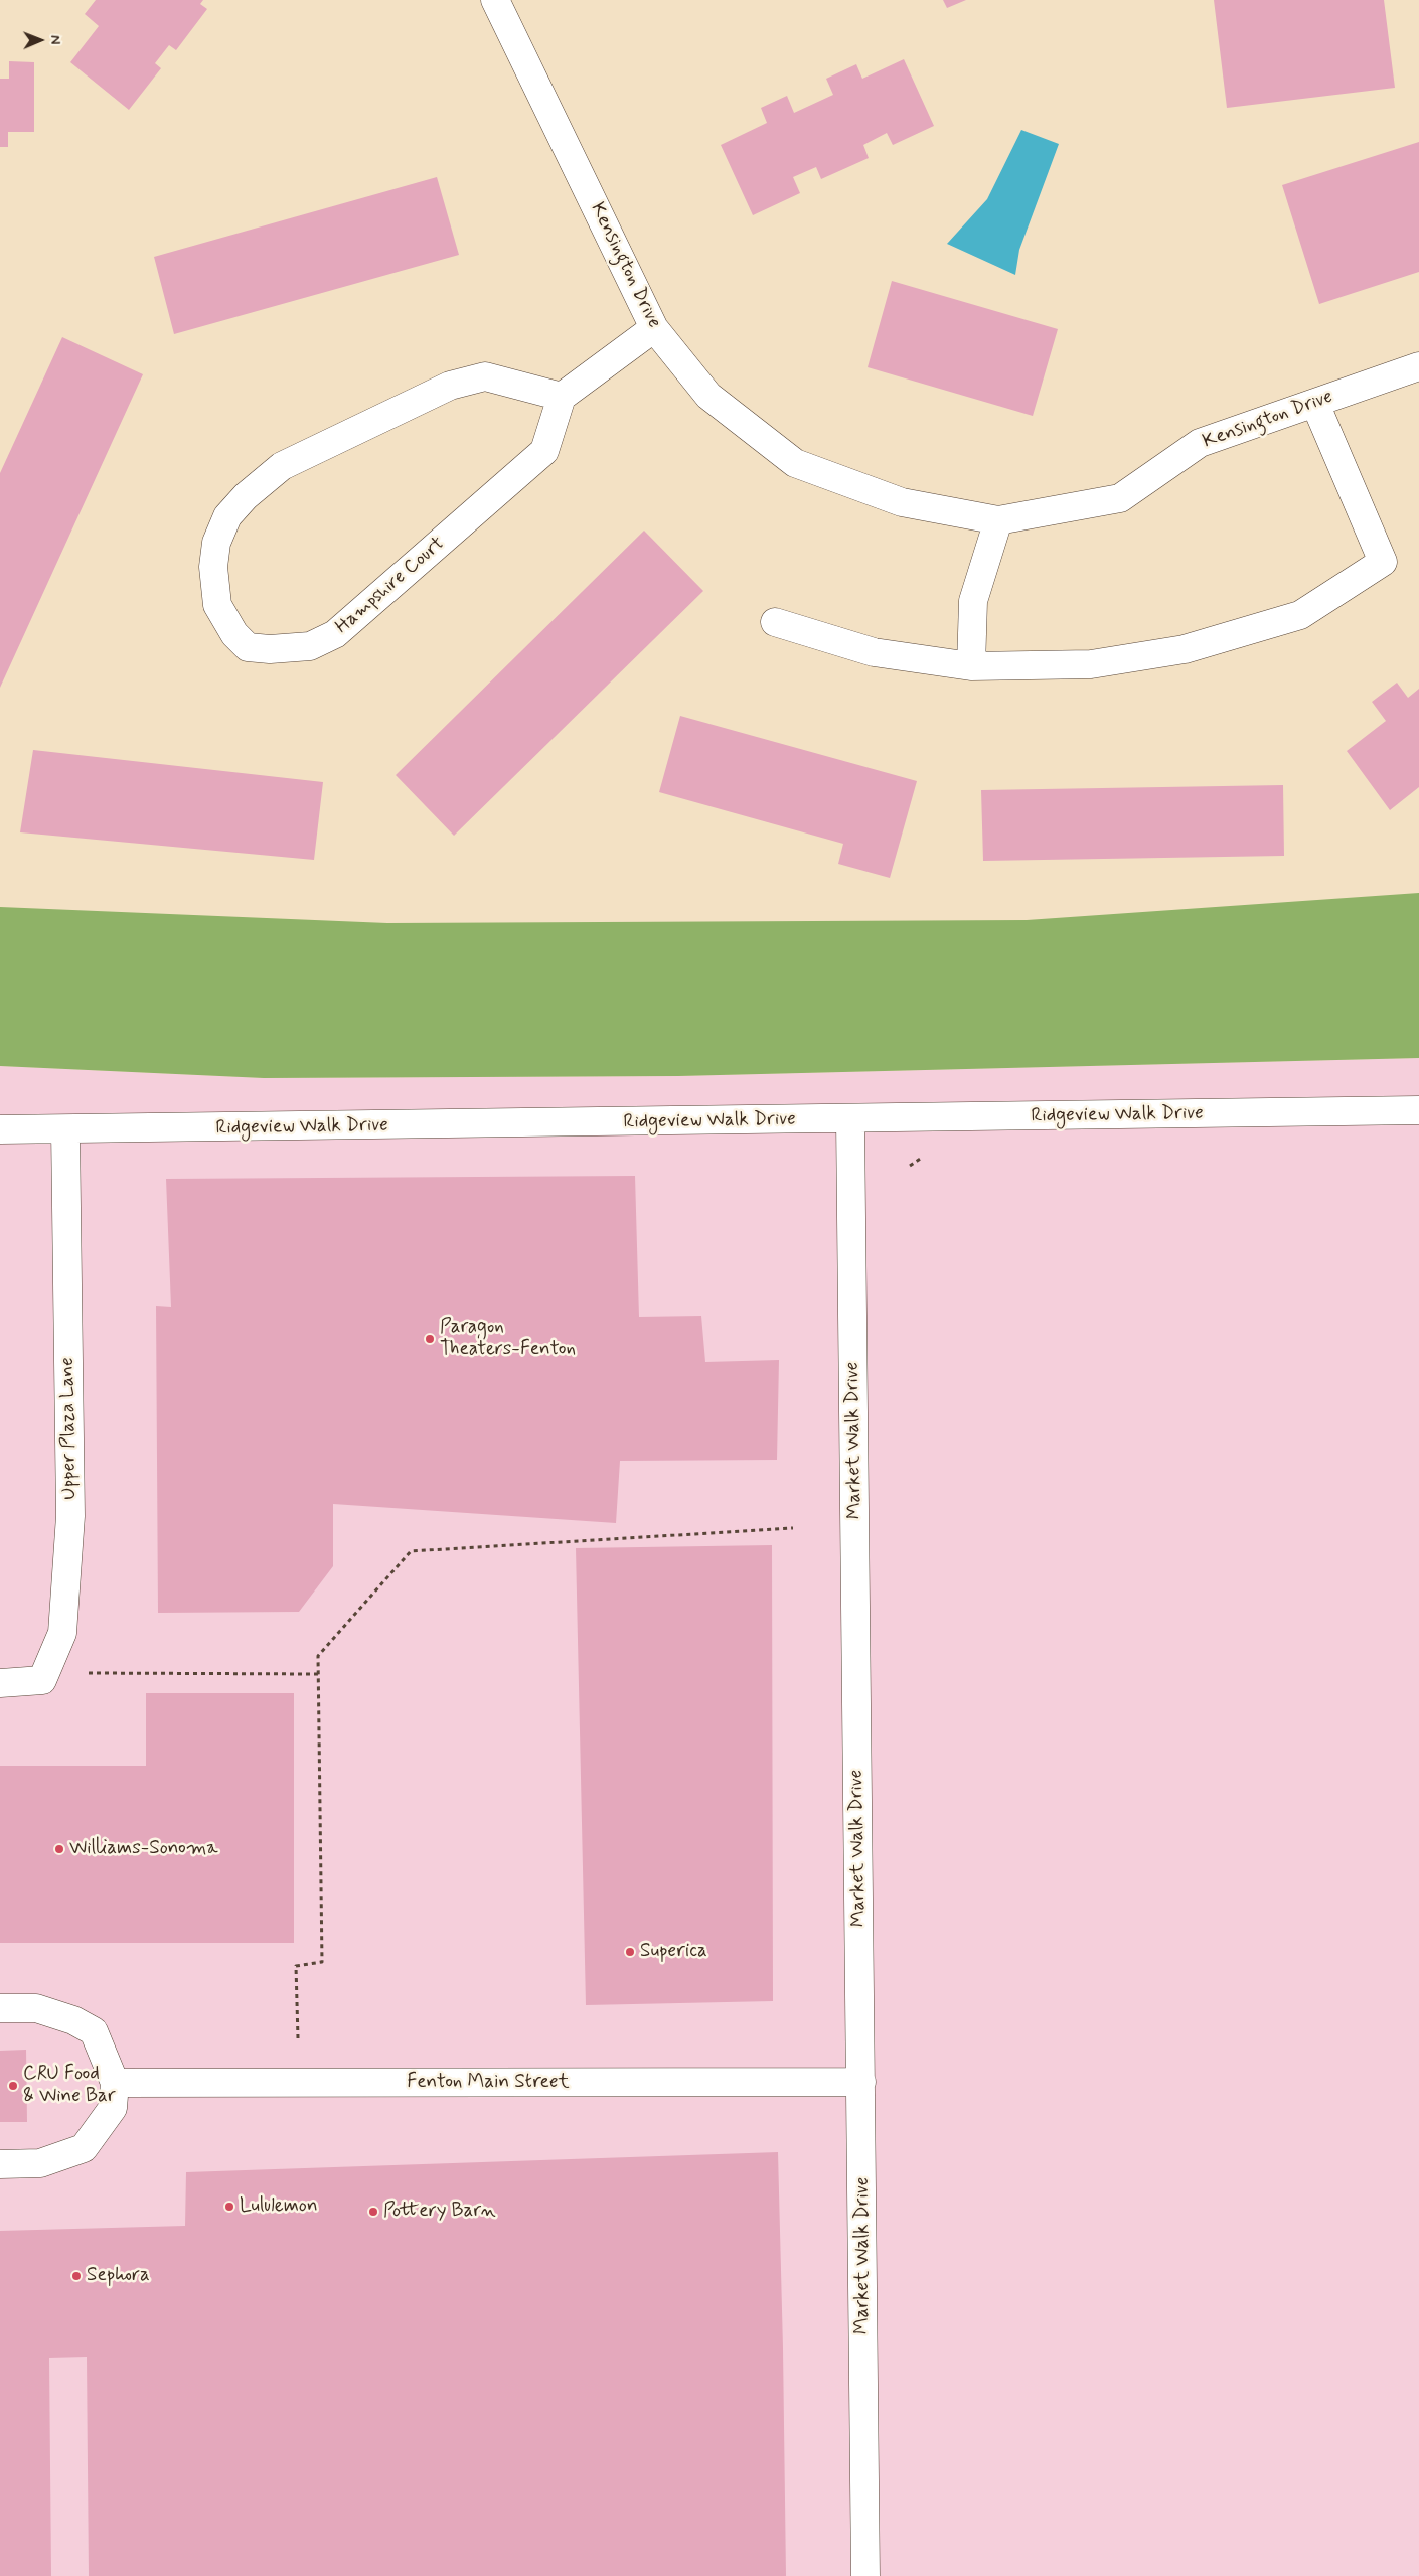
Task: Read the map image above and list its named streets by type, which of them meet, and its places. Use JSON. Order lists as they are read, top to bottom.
{
  "streets": {
    "street": [
      "Kensington Drive",
      "Hampshire Court",
      "Ridgeview Walk Drive",
      "Upper Plaza Lane",
      "Market Walk Drive",
      "Fenton Main Street"
    ]
  },
  "crossings": [
    ["Ridgeview Walk Drive", "Upper Plaza Lane"],
    ["Ridgeview Walk Drive", "Market Walk Drive"],
    ["Market Walk Drive", "Fenton Main Street"]
  ],
  "places": [
    "Paragon Theaters-Fenton",
    "Williams-Sonoma",
    "Superica",
    "CRU Food & Wine Bar",
    "Lululemon",
    "Pottery Barn",
    "Sephora"
  ],
  "north": "right"
}
